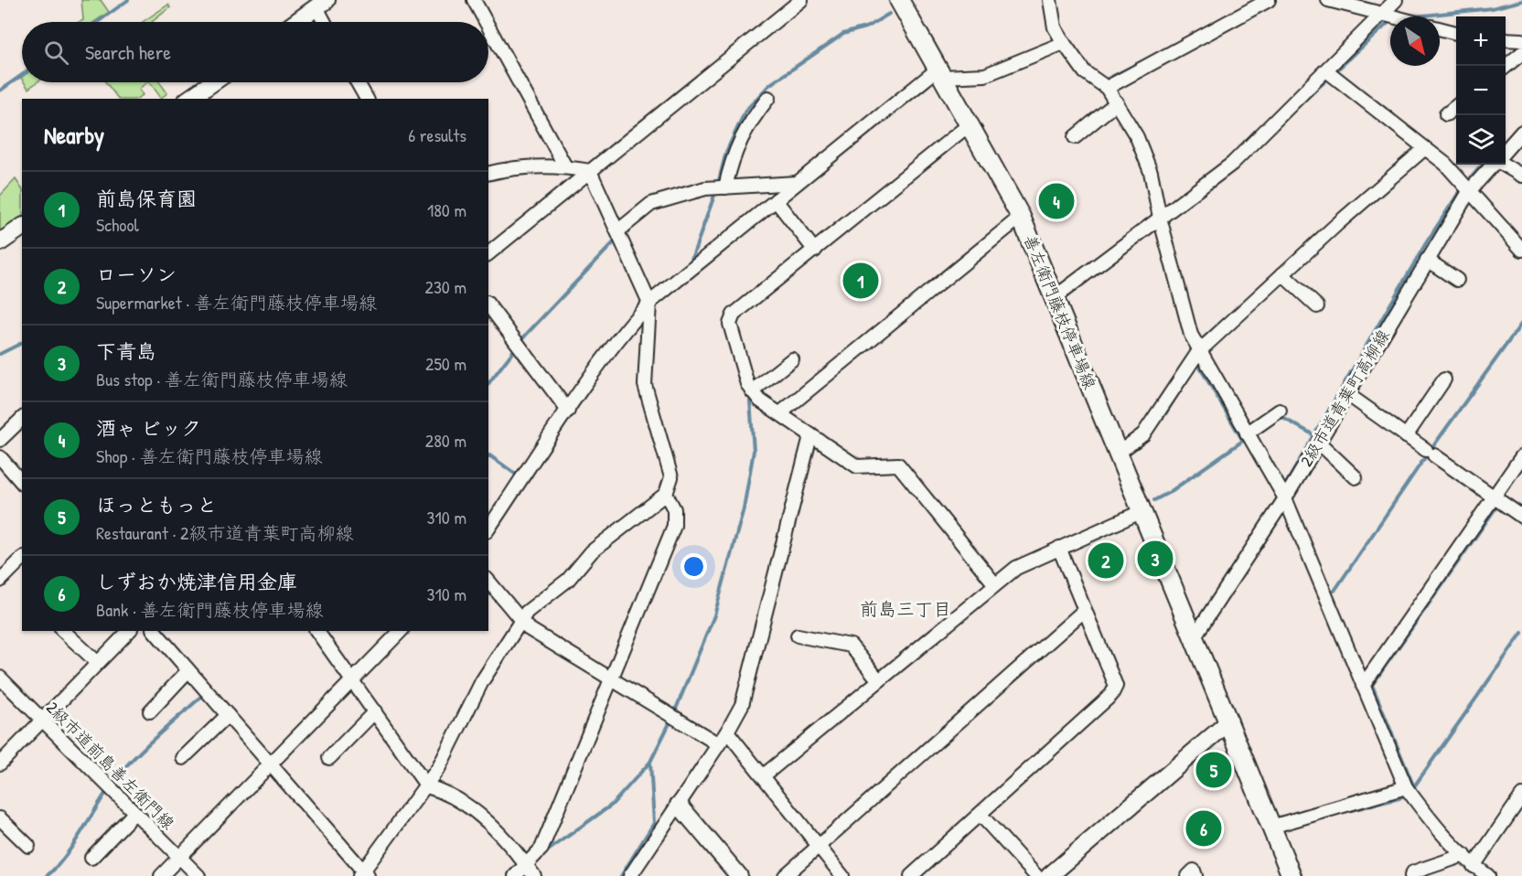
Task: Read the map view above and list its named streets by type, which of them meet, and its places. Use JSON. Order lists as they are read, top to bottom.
{
  "streets": {
    "main road": ["善左衛門藤枝停車場線"],
    "street": ["2級市道青葉町高柳線", "2級市道前島善左衛門線"]
  },
  "crossings": [
    ["善左衛門藤枝停車場線", "2級市道青葉町高柳線"]
  ],
  "districts": ["前島三丁目"],
  "north": "bottom right",
  "page": {
    "map_buttons": ["+", "−"],
    "search": "Search here",
    "heading": ["Nearby", "6 results"],
    "list": [
      {
        "mark": "1",
        "name": "前島保育園",
        "note": "School",
        "value": "180 m"
      },
      {
        "mark": "2",
        "name": "ローソン",
        "note": "Supermarket · 善左衛門藤枝停車場線",
        "value": "230 m"
      },
      {
        "mark": "3",
        "name": "下青島",
        "note": "Bus stop · 善左衛門藤枝停車場線",
        "value": "250 m"
      },
      {
        "mark": "4",
        "name": "酒ゃ ビック",
        "note": "Shop · 善左衛門藤枝停車場線",
        "value": "280 m"
      },
      {
        "mark": "5",
        "name": "ほっともっと",
        "note": "Restaurant · 2級市道青葉町高柳線",
        "value": "310 m"
      },
      {
        "mark": "6",
        "name": "しずおか焼津信用金庫",
        "note": "Bank · 善左衛門藤枝停車場線",
        "value": "310 m"
      }
    ],
    "pins": [
      "4",
      "1",
      "3",
      "2",
      "5",
      "6"
    ]
  }
}
